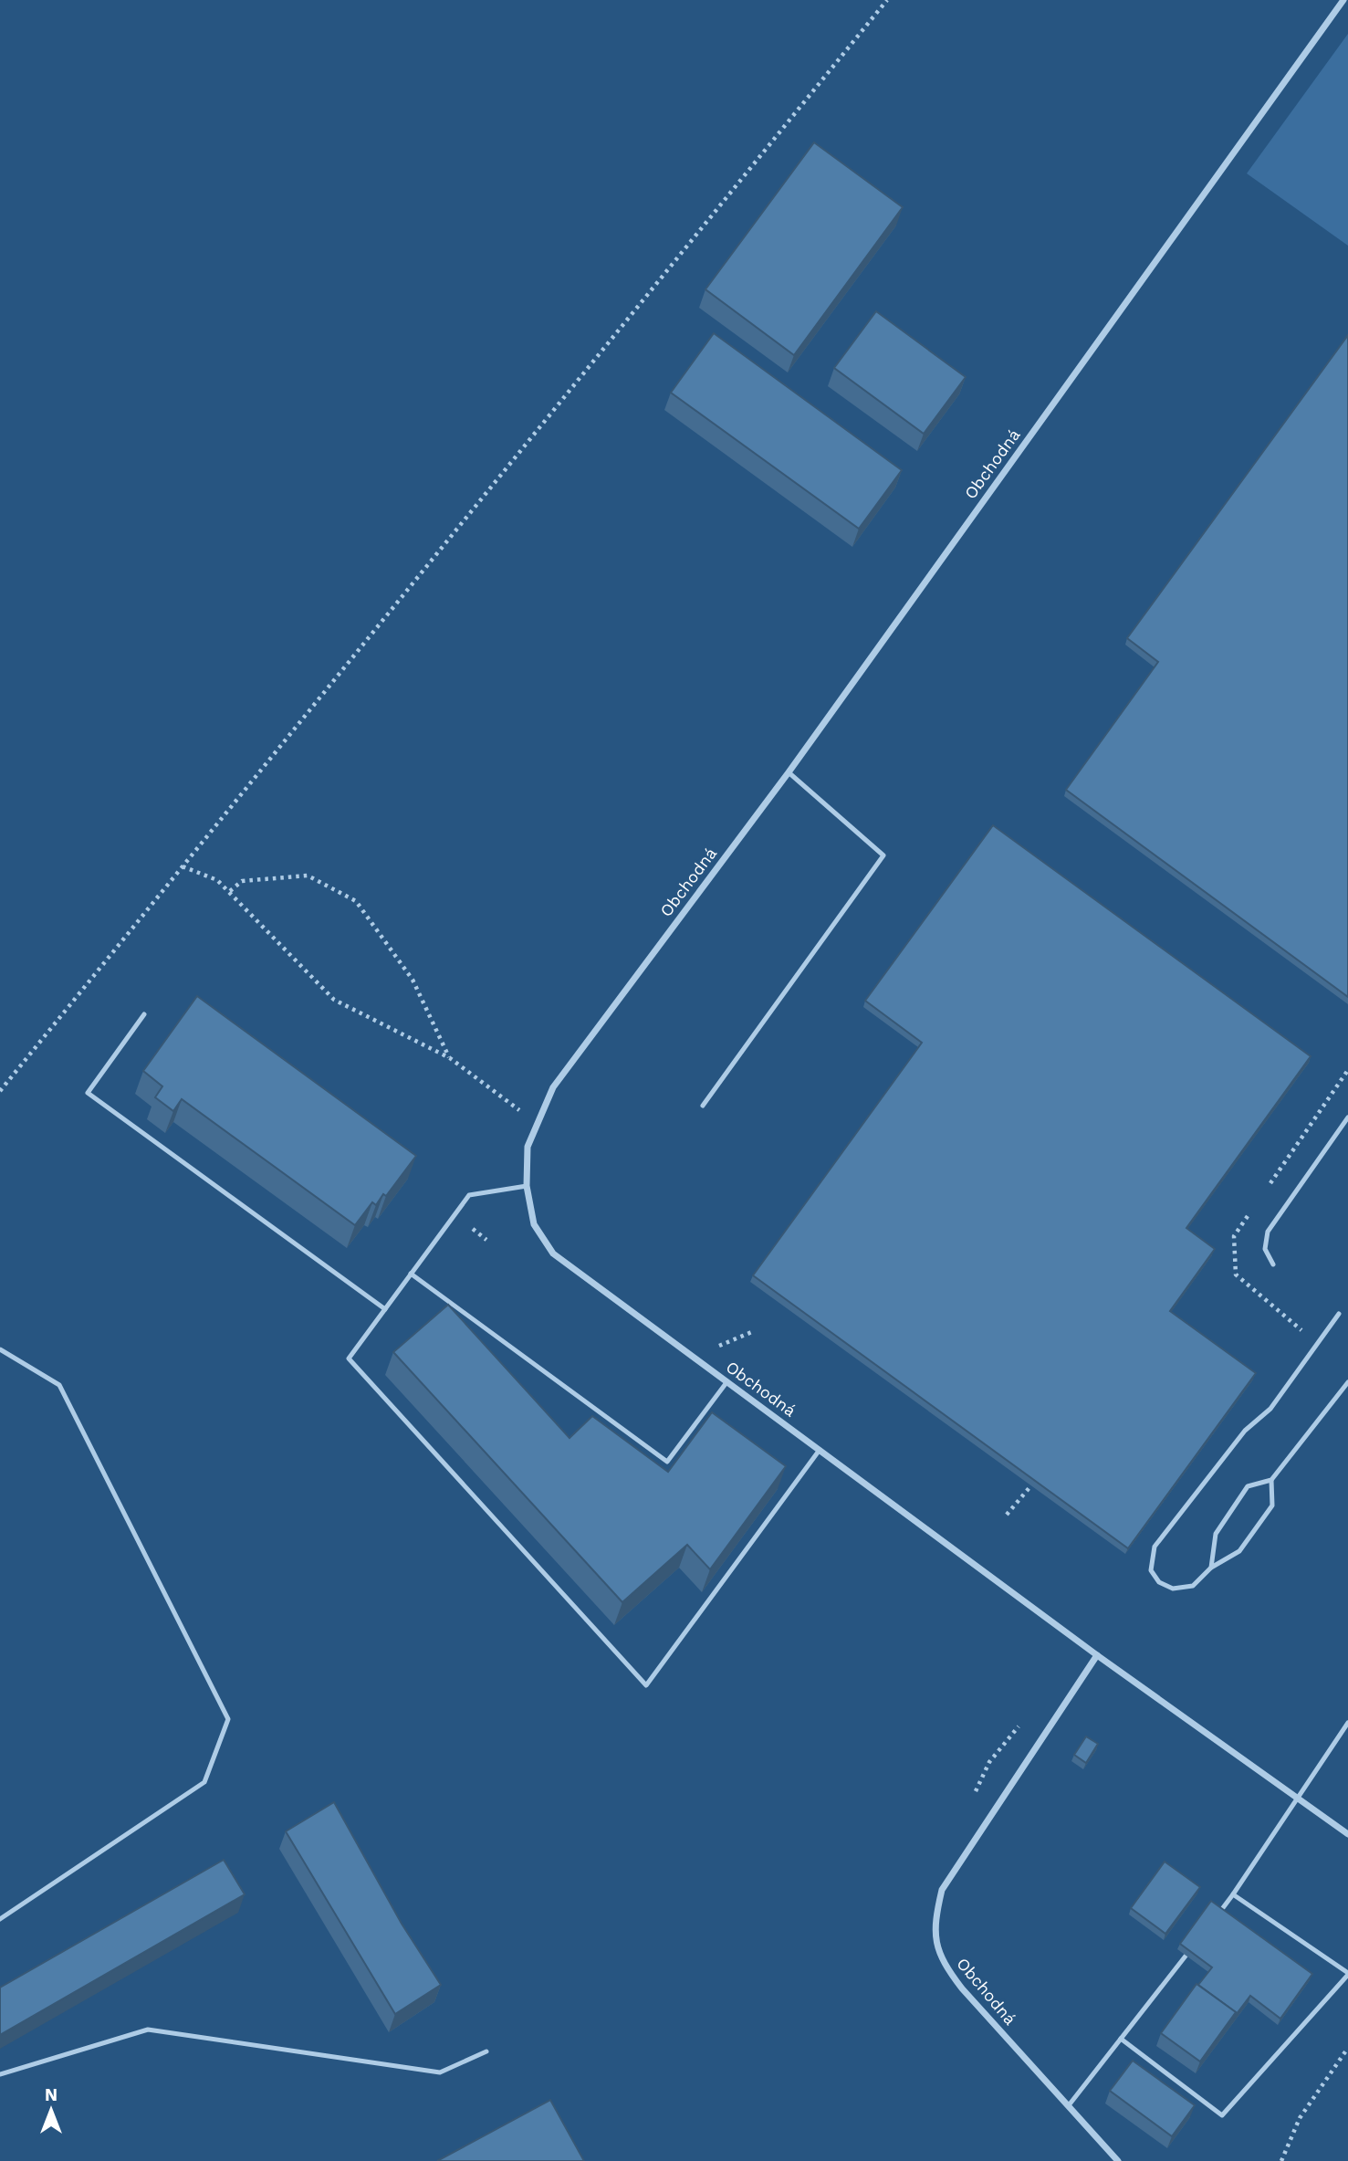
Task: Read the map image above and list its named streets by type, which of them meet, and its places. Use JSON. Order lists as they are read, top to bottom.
{
  "streets": {
    "street": ["Obchodná"]
  },
  "north": "top"
}
